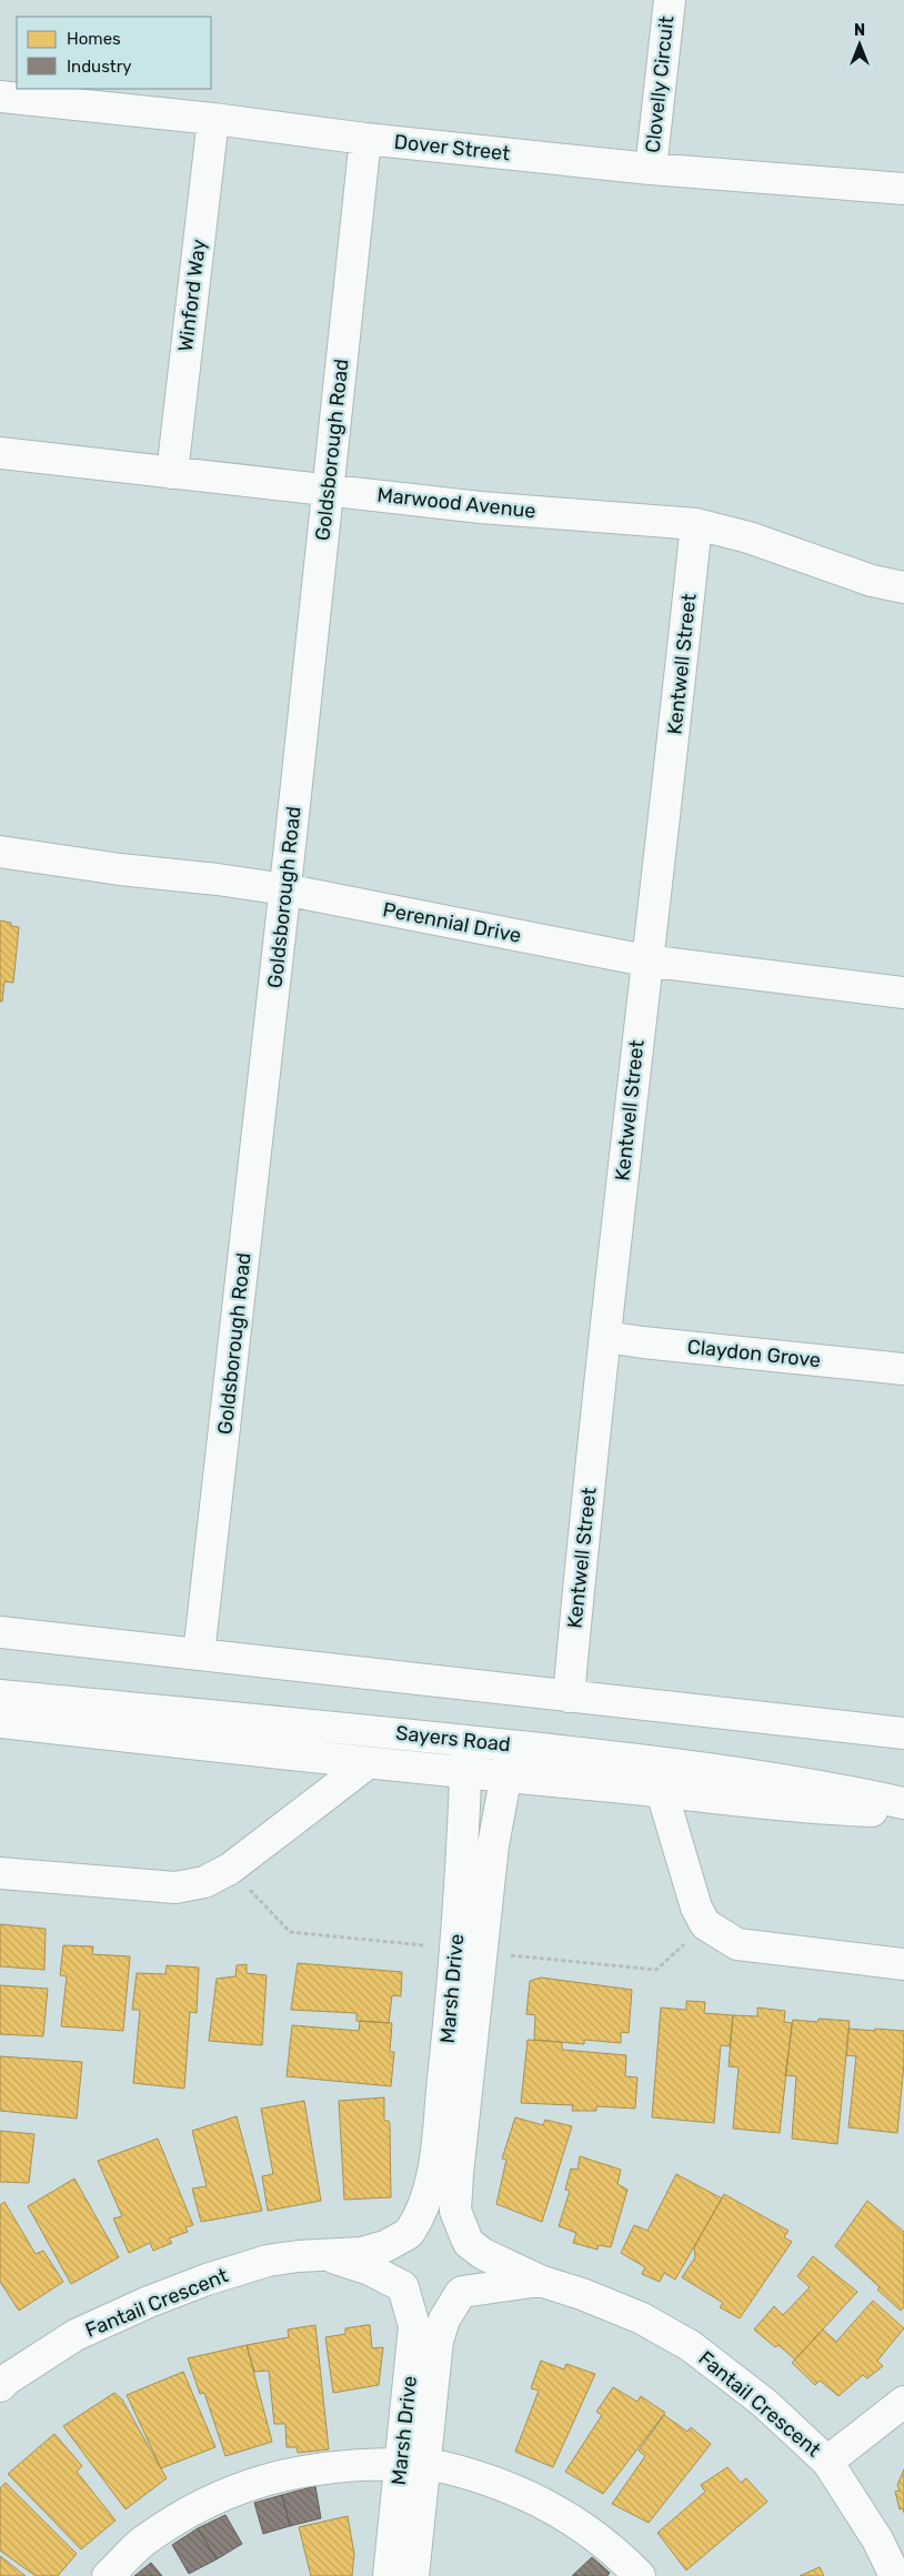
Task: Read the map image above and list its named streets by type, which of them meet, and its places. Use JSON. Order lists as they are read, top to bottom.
{
  "streets": {
    "street": [
      "Clovelly Circuit",
      "Dover Street",
      "Winford Way",
      "Goldsborough Road",
      "Marwood Avenue",
      "Kentwell Street",
      "Perennial Drive",
      "Claydon Grove",
      "Sayers Road",
      "Marsh Drive",
      "Fantail Crescent"
    ]
  },
  "crossings": [
    ["Clovelly Circuit", "Dover Street"],
    ["Dover Street", "Winford Way"],
    ["Dover Street", "Goldsborough Road"],
    ["Winford Way", "Marwood Avenue"],
    ["Goldsborough Road", "Marwood Avenue"],
    ["Goldsborough Road", "Perennial Drive"],
    ["Marwood Avenue", "Kentwell Street"],
    ["Kentwell Street", "Perennial Drive"],
    ["Kentwell Street", "Claydon Grove"],
    ["Sayers Road", "Marsh Drive"],
    ["Marsh Drive", "Fantail Crescent"]
  ],
  "legend": ["Homes", "Industry"],
  "north": "top"
}
